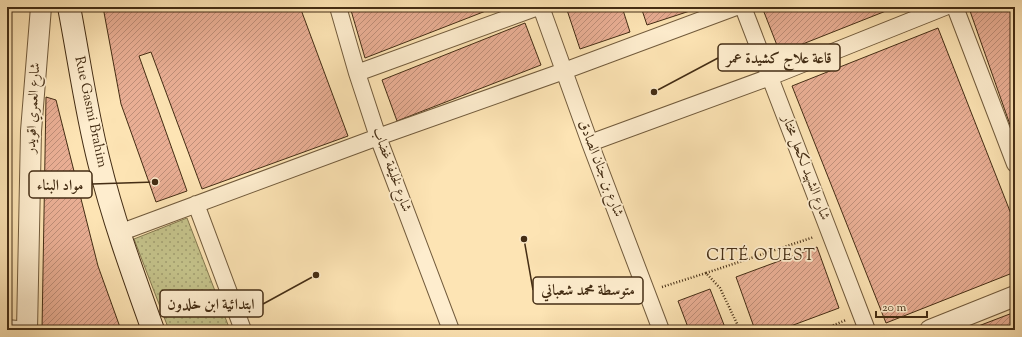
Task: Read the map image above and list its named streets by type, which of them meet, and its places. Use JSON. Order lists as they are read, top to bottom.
{
  "streets": {
    "main road": ["Rue Gasmi Brahim"],
    "street": [
      "شارع العمري اقويدر",
      "شارع الشهيد لكحل مختار",
      "شارع بن جنان الصادق",
      "شارع لخليفة غضاب"
    ]
  },
  "districts": ["CITÉ OUEST"],
  "places": [
    "قاعة علاج كشيدة عمر",
    "مواد البناء",
    "متوسطة محمد شعباني",
    "ابتدائية ابن خلدون"
  ],
  "scale_bar": "20 m"
}
